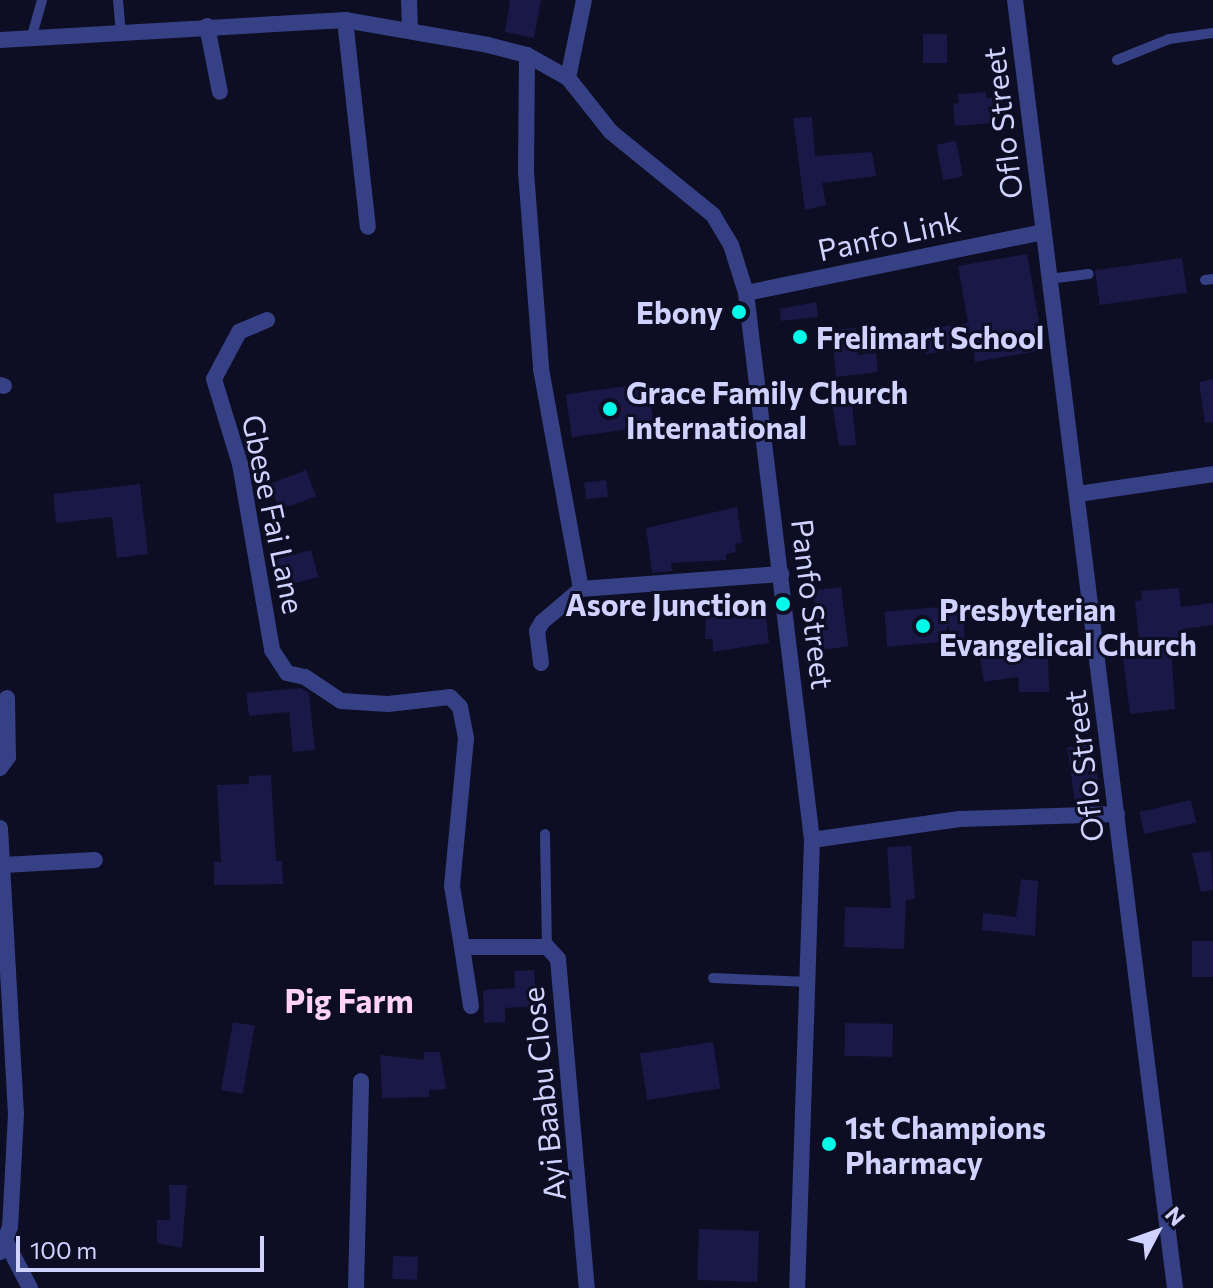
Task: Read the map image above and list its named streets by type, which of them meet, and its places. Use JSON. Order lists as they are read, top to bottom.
{
  "streets": {
    "street": [
      "Oflo Street",
      "Panfo Link",
      "Gbese Fai Lane",
      "Panfo Street",
      "Ayi Baabu Close"
    ]
  },
  "crossings": [
    ["Oflo Street", "Panfo Link"],
    ["Panfo Link", "Panfo Street"],
    ["Gbese Fai Lane", "Ayi Baabu Close"]
  ],
  "districts": ["Pig Farm"],
  "places": [
    "Ebony",
    "Frelimart School",
    "Grace Family Church International",
    "Asore Junction",
    "Presbyterian Evangelical Church",
    "1st Champions Pharmacy"
  ],
  "scale_bar": "100 m",
  "north": "top right"
}
